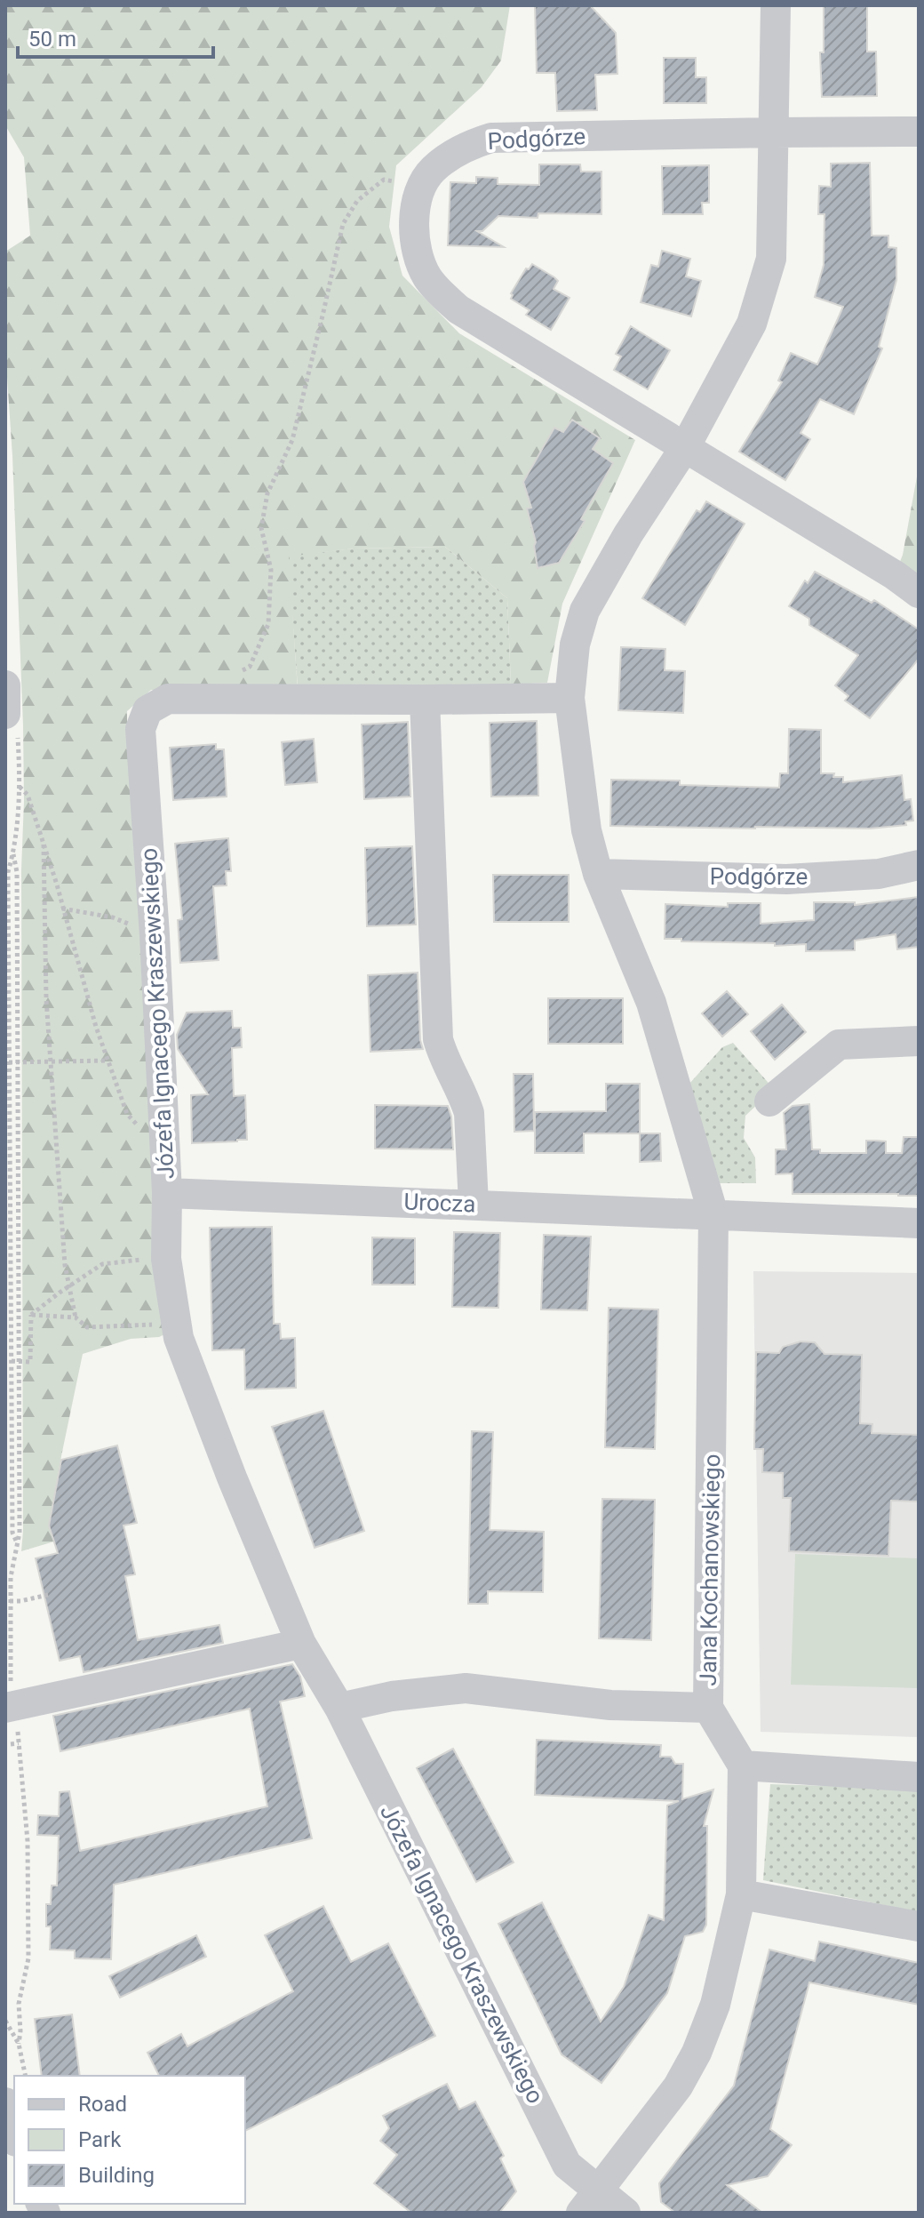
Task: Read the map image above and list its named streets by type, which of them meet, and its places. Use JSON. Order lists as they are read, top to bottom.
{
  "streets": {
    "street": [
      "Podgórze",
      "Józefa Ignacego Kraszewskiego",
      "Urocza",
      "Jana Kochanowskiego"
    ]
  },
  "crossings": [
    ["Józefa Ignacego Kraszewskiego", "Urocza"],
    ["Urocza", "Jana Kochanowskiego"]
  ],
  "legend": ["Road", "Park", "Building"],
  "scale_bar": "50 m"
}
